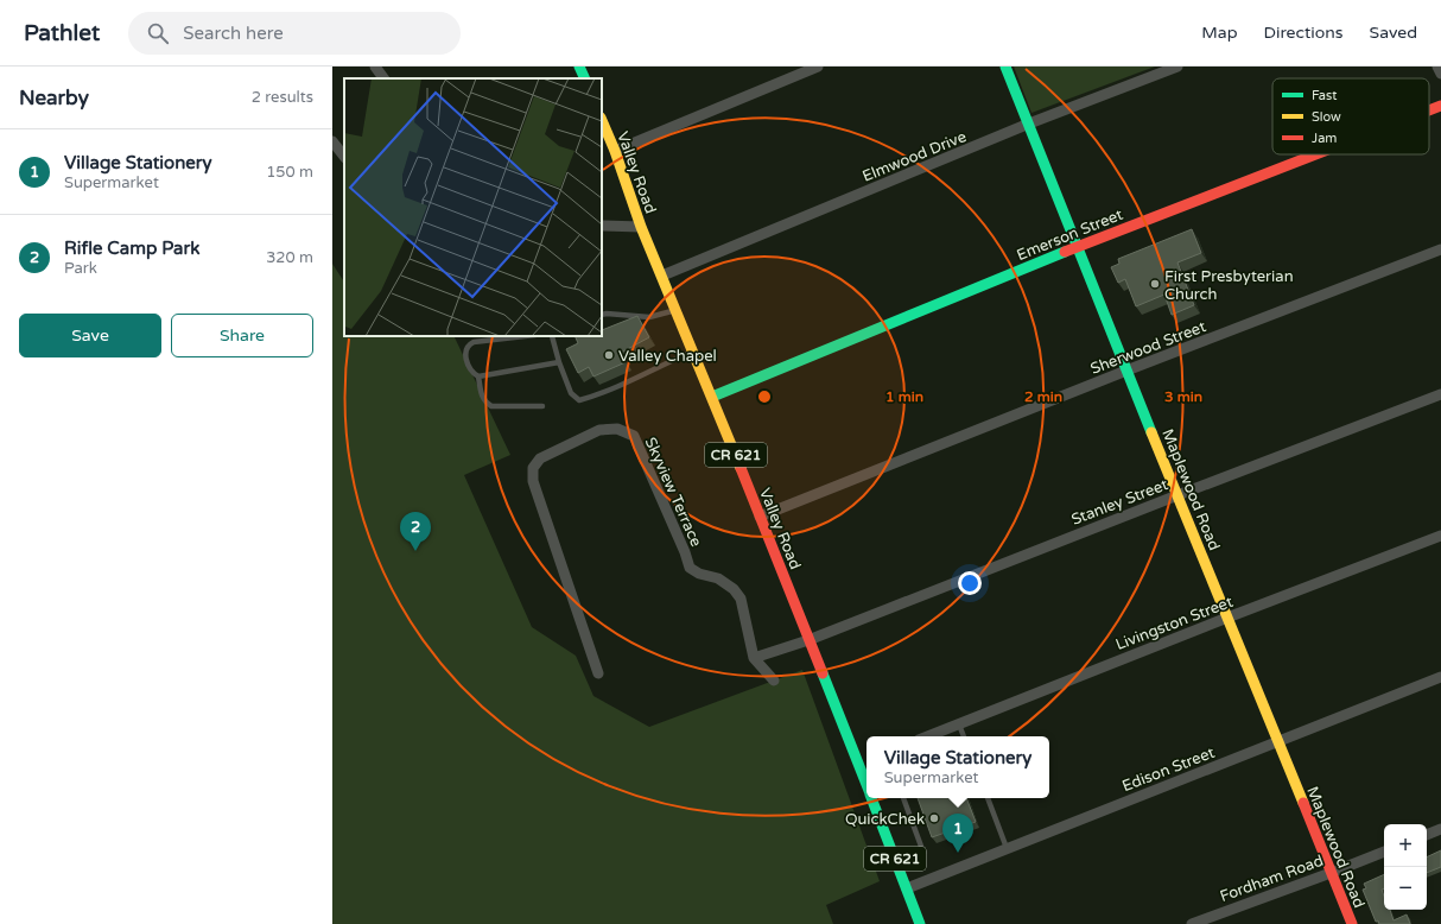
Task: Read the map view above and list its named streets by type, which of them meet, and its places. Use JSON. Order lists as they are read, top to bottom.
{
  "streets": {
    "street": [
      "Elmwood Drive",
      "Valley Road",
      "Emerson Street",
      "Sherwood Street",
      "CR 621",
      "Maplewood Road",
      "Skyview Terrace",
      "Stanley Street",
      "Livingston Street",
      "Edison Street",
      "Fordham Road"
    ]
  },
  "crossings": [
    ["Elmwood Drive", "Valley Road"],
    ["Elmwood Drive", "Maplewood Road"],
    ["Valley Road", "Emerson Street"],
    ["Valley Road", "Sherwood Street"],
    ["Valley Road", "Stanley Street"],
    ["Valley Road", "Edison Street"],
    ["Emerson Street", "Maplewood Road"],
    ["Sherwood Street", "Maplewood Road"],
    ["Maplewood Road", "Stanley Street"],
    ["Maplewood Road", "Livingston Street"],
    ["Maplewood Road", "Edison Street"],
    ["Maplewood Road", "Fordham Road"]
  ],
  "places": ["First Presbyterian Church", "Valley Chapel", "QuickChek"],
  "legend": ["Fast", "Slow", "Jam"],
  "page": {
    "header": "Pathlet",
    "search": "Search here",
    "nav": ["Map", "Directions", "Saved"],
    "heading": ["Nearby", "2 results"],
    "list": [
      {
        "mark": "1",
        "name": "Village Stationery",
        "note": "Supermarket",
        "value": "150 m"
      },
      {
        "mark": "2",
        "name": "Rifle Camp Park",
        "note": "Park",
        "value": "320 m"
      }
    ],
    "buttons": ["Save", "Share"],
    "pins": ["2", "1"],
    "popup": ["Village Stationery", "Supermarket"],
    "map_buttons": ["+", "−"]
  },
  "rings": ["1 min", "2 min", "3 min"]
}
